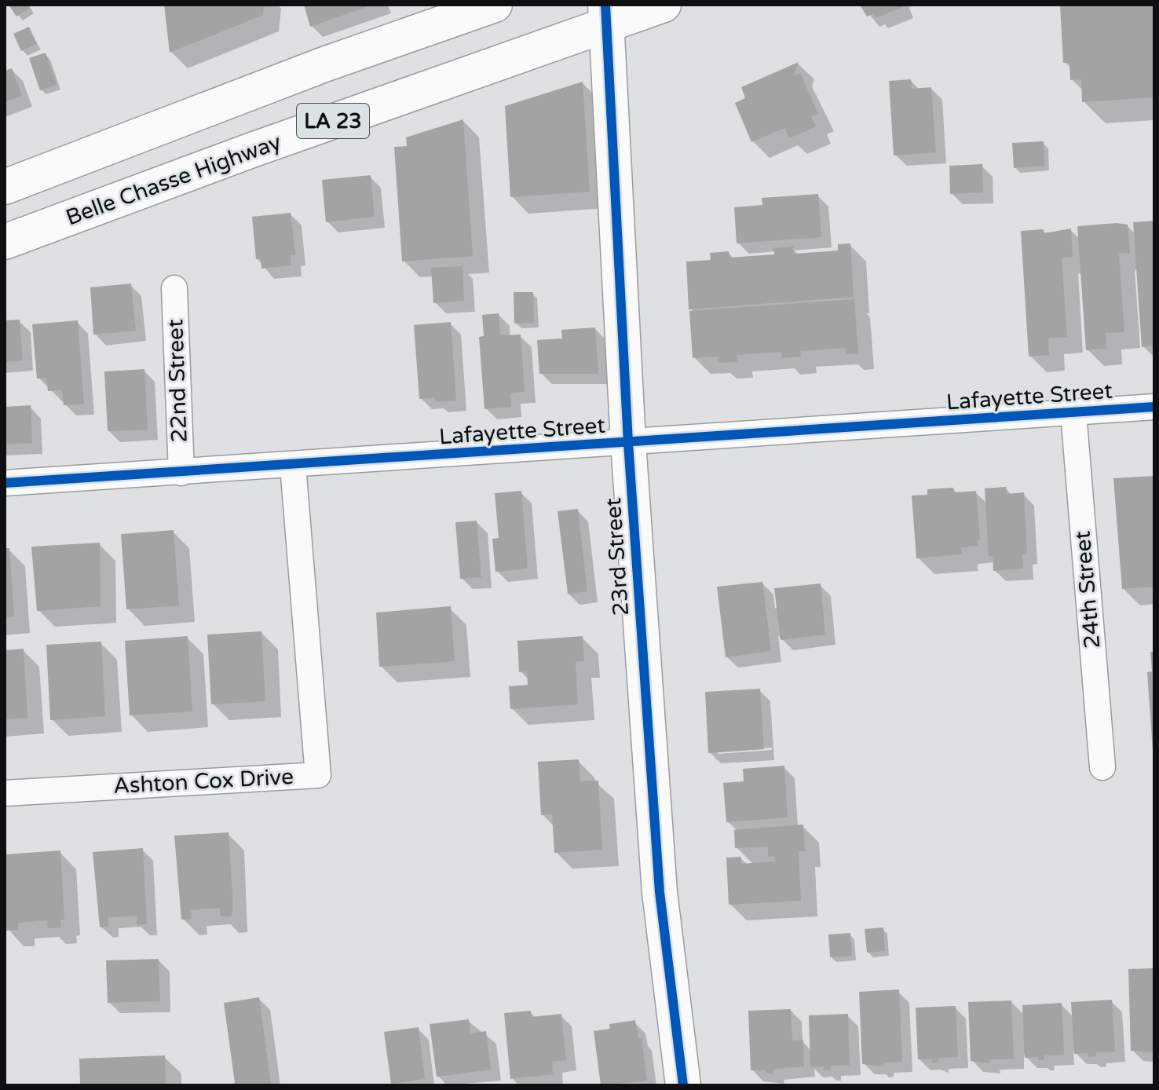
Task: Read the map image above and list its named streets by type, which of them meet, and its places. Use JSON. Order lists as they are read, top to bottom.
{
  "streets": {
    "main road": ["LA 23", "Belle Chasse Highway", "23rd Street"],
    "street": [
      "22nd Street",
      "Lafayette Street",
      "24th Street",
      "Ashton Cox Drive"
    ]
  },
  "crossings": [
    ["Belle Chasse Highway", "23rd Street"],
    ["22nd Street", "Lafayette Street"],
    ["Lafayette Street", "23rd Street"],
    ["Lafayette Street", "24th Street"],
    ["Lafayette Street", "Ashton Cox Drive"]
  ]
}
